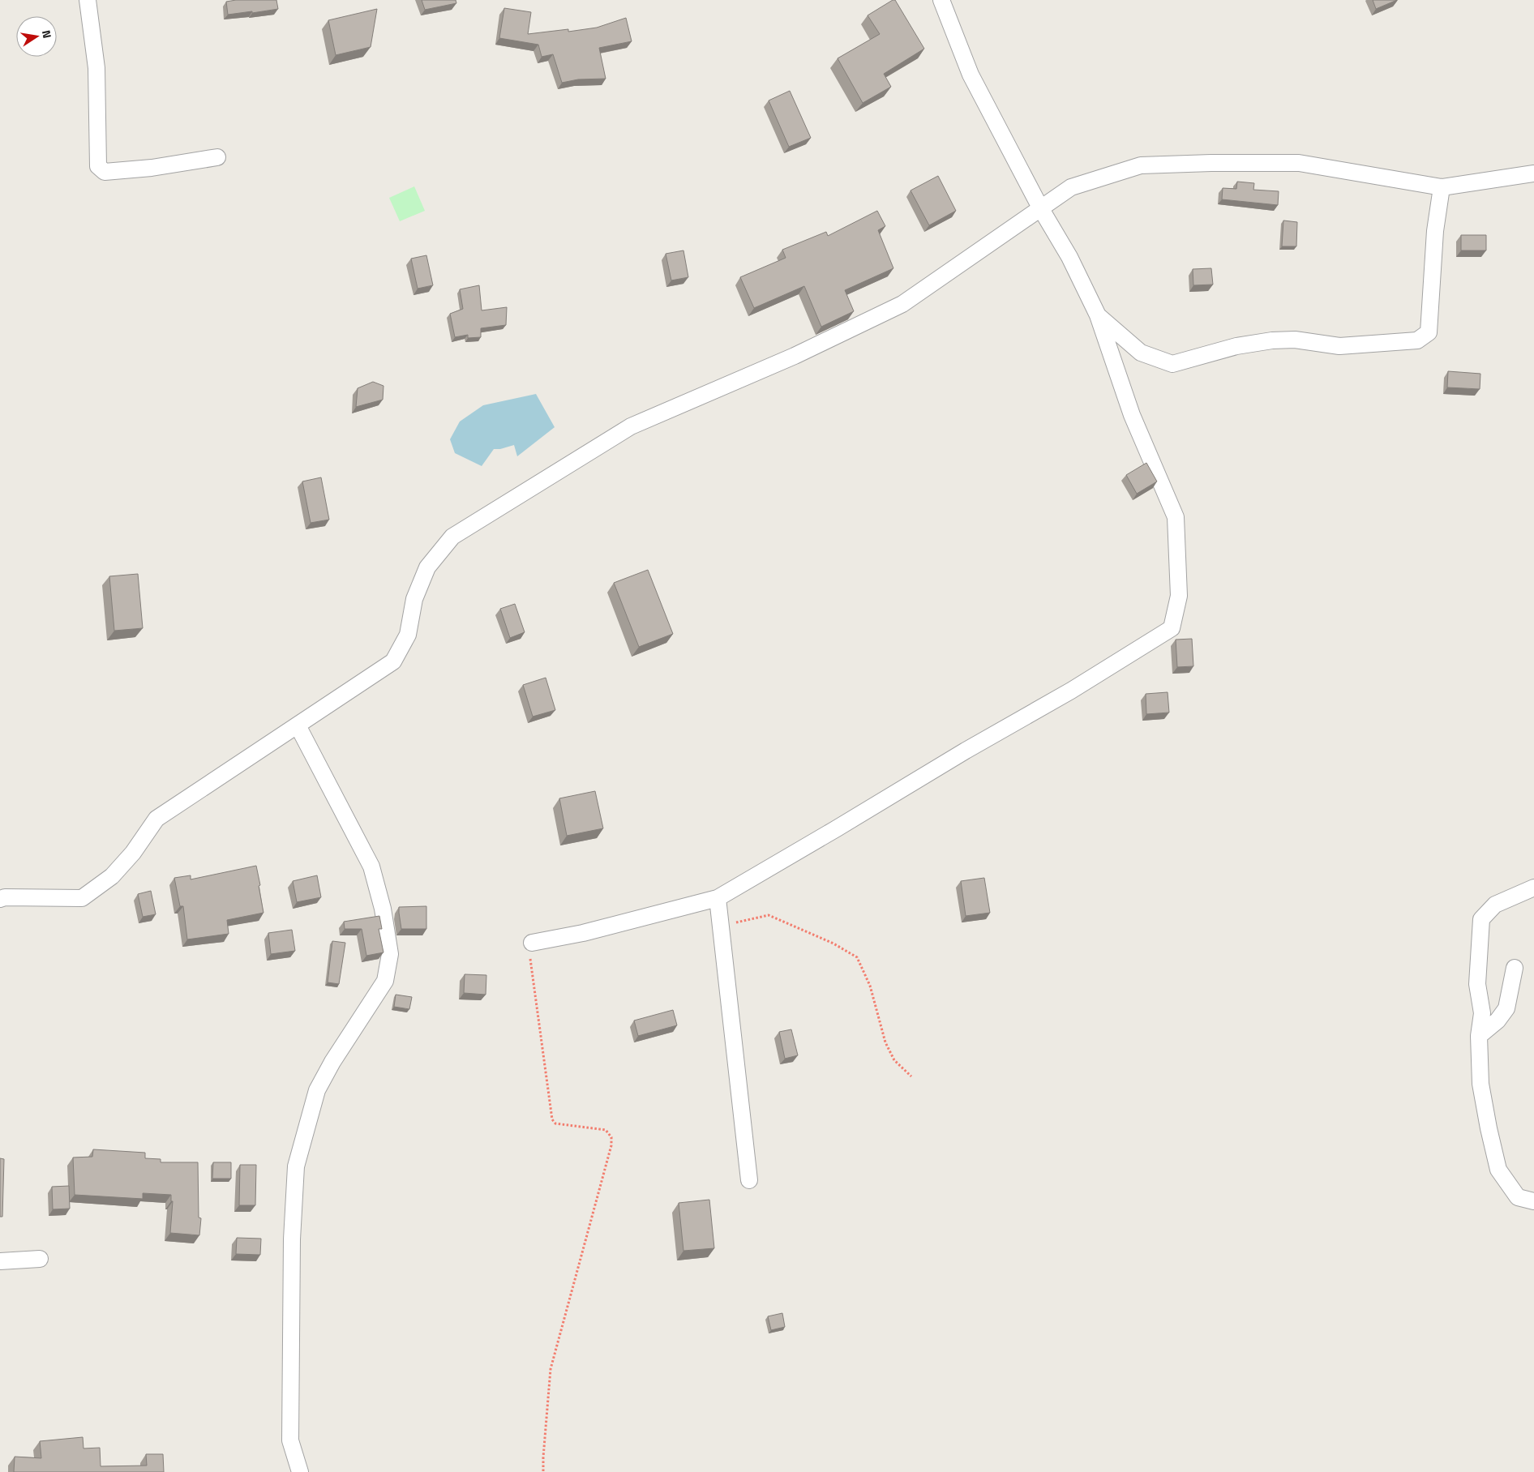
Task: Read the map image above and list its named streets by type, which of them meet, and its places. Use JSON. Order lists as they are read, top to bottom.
{
  "north": "right"
}
